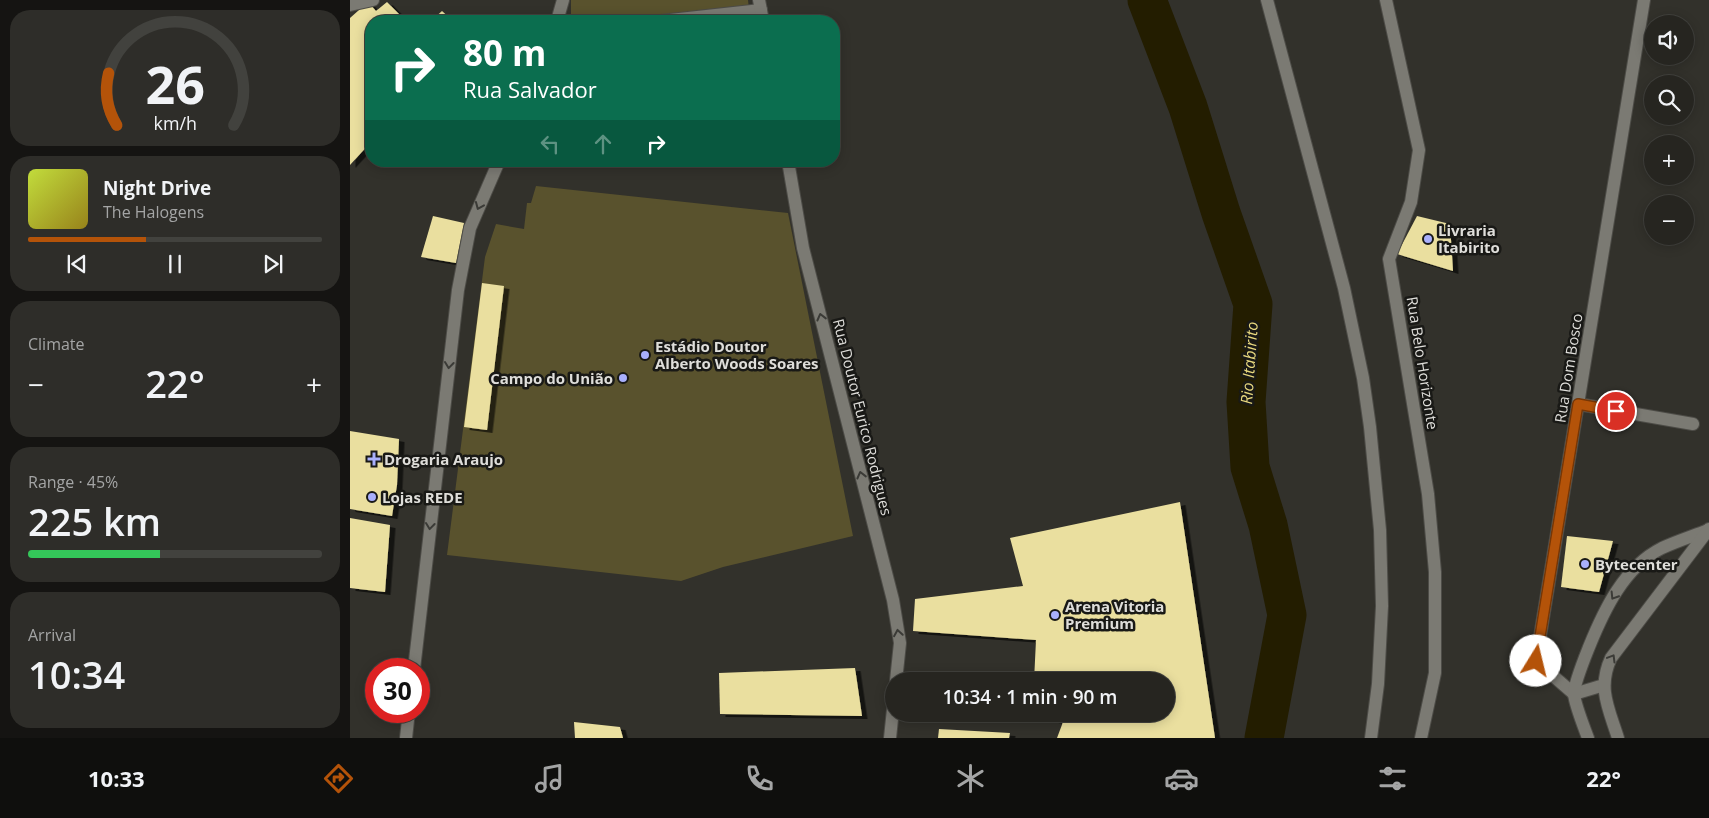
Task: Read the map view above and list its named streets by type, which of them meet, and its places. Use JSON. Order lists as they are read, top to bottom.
{
  "streets": {
    "street": ["Rua Belo Horizonte", "Rua Dom Bosco", "Rua Doutor Eurico Rodrigues"]
  },
  "one_way": ["Rua Doutor Eurico Rodrigues"],
  "water": ["Rio Itabirito"],
  "places": {
    "other": [
      "Livraria Itabirito",
      "Estádio Doutor Alberto Woods Soares",
      "Campo do União",
      "Lojas REDE",
      "Bytecenter",
      "Arena Vitoria Premium"
    ],
    "health": ["Drogaria Araujo"]
  },
  "page": {
    "map_buttons": ["+", "−"],
    "turn": ["80 m", "Rua Salvador"],
    "song": ["Night Drive", "The Halogens"],
    "tile": [
      "Climate",
      ["Range · 45%", "225 km"],
      ["Arrival", "10:34"]
    ],
    "heat": ["−", "22°", "+"],
    "limit": "30",
    "trip": "10:34 · 1 min · 90 m",
    "tabs": ["10:33", "22°"],
    "gauge": ["26", "km/h"]
  }
}
